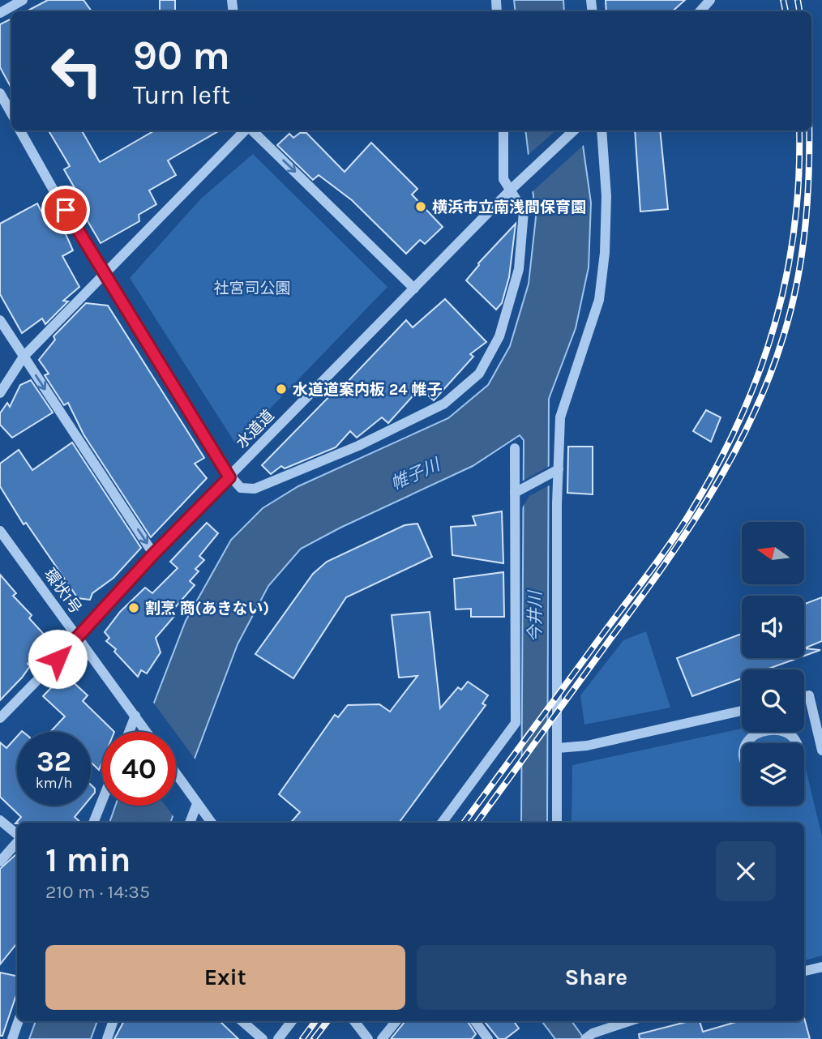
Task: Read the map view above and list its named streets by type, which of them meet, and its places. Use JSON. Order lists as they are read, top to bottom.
{
  "streets": {
    "street": ["水道道", "環状1号"]
  },
  "crossings": [
    ["水道道", "環状1号"]
  ],
  "water": ["帷子川", "今井川"],
  "parks": ["社宮司公園"],
  "places": ["横浜市立南浅間保育園", "水道道案内板 24 帷子", "割烹 商(あきない)"],
  "north": "left",
  "page": {
    "turn": ["90 m", "Turn left"],
    "speed": "32 km/h",
    "limit": "40",
    "heading": ["1 min", "210 m · 14:35"],
    "buttons": ["Exit", "Share"]
  }
}
